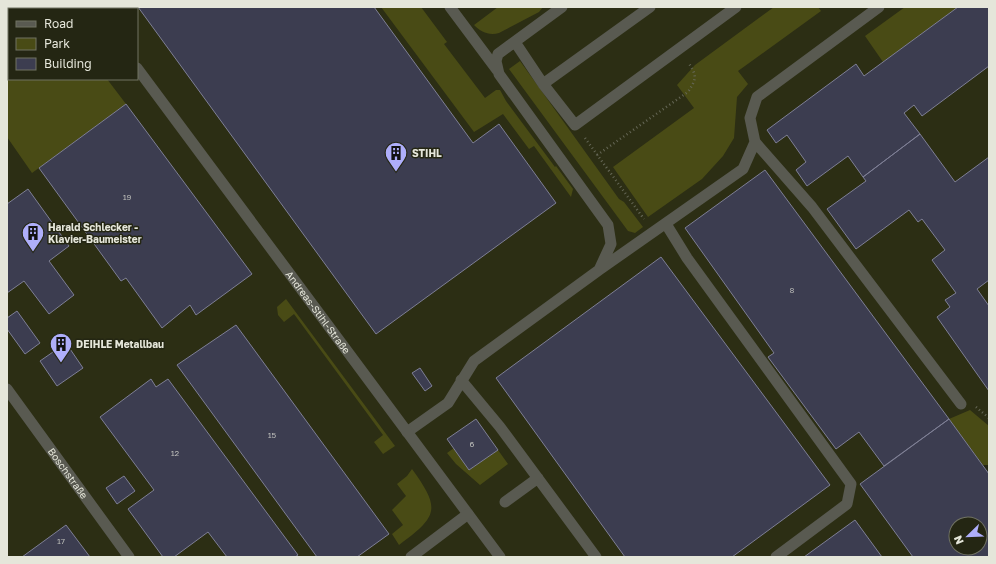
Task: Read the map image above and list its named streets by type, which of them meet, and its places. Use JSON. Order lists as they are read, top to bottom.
{
  "streets": {
    "street": ["Andreas-Stihl-Straße", "Boschstraße"]
  },
  "places": {
    "building": ["STIHL", "Harald Schlecker - Klavier-Baumeister", "DEIHLE Metallbau"]
  },
  "house_numbers": [
    "19",
    "8",
    "15",
    "6",
    "12",
    "17"
  ],
  "legend": ["Road", "Park", "Building"],
  "north": "bottom left"
}
